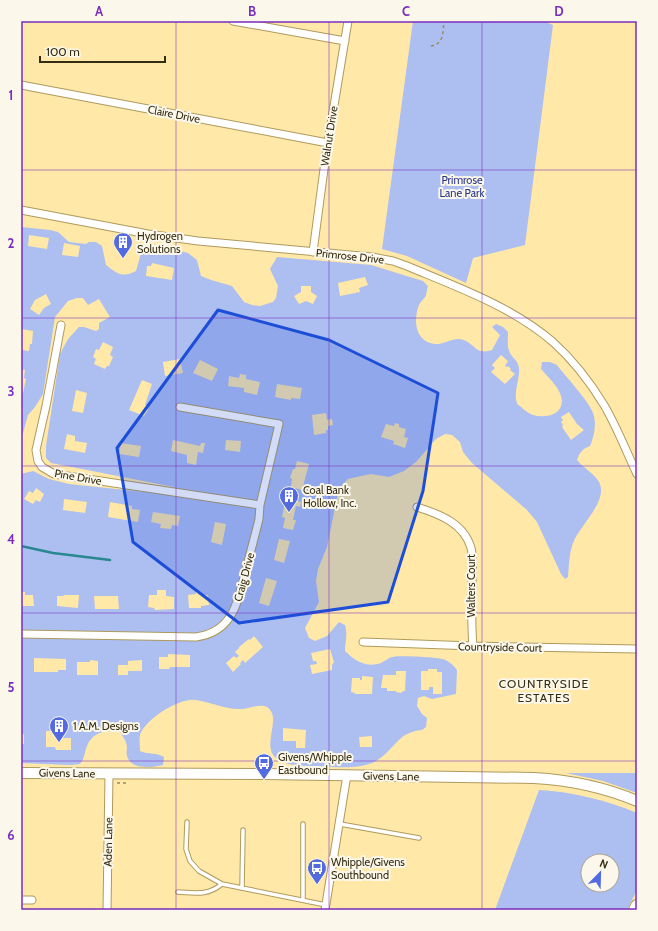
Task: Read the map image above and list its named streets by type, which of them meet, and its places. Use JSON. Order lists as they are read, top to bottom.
{
  "streets": {
    "street": [
      "Claire Drive",
      "Walnut Drive",
      "Primrose Drive",
      "Pine Drive",
      "Craig Drive",
      "Walters Court",
      "Countryside Court",
      "Givens Lane",
      "Aden Lane"
    ]
  },
  "crossings": [
    ["Claire Drive", "Walnut Drive"],
    ["Walnut Drive", "Primrose Drive"],
    ["Pine Drive", "Craig Drive"],
    ["Walters Court", "Countryside Court"],
    ["Givens Lane", "Aden Lane"]
  ],
  "districts": ["COUNTRYSIDE ESTATES"],
  "parks": ["Primrose Lane Park"],
  "places": {
    "building": ["Hydrogen Solutions", "Coal Bank Hollow, Inc.", "1 A.M. Designs"],
    "bus stop": ["Givens/Whipple Eastbound", "Whipple/Givens Southbound"]
  },
  "scale_bar": "100 m",
  "north": "top right",
  "grid": {
    "columns": [
      "A",
      "B",
      "C",
      "D"
    ],
    "rows": [
      "1",
      "2",
      "3",
      "4",
      "5",
      "6"
    ]
  }
}
